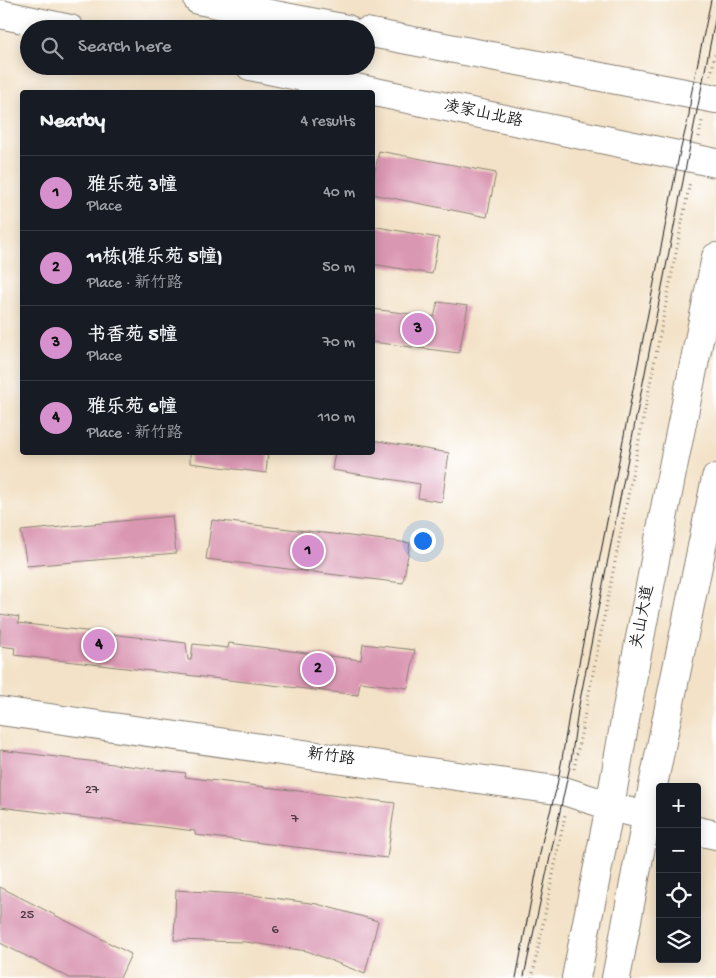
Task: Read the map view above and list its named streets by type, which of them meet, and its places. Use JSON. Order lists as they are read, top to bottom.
{
  "streets": {
    "main road": ["凌家山北路", "关山大道", "新竹路"]
  },
  "crossings": [
    ["关山大道", "新竹路"]
  ],
  "house_numbers": [
    "27",
    "7",
    "25",
    "6"
  ],
  "page": {
    "search": "Search here",
    "heading": ["Nearby", "4 results"],
    "list": [
      {
        "mark": "1",
        "name": "雅乐苑 3幢",
        "note": "Place",
        "value": "40 m"
      },
      {
        "mark": "2",
        "name": "11栋(雅乐苑 5幢)",
        "note": "Place · 新竹路",
        "value": "50 m"
      },
      {
        "mark": "3",
        "name": "书香苑 5幢",
        "note": "Place",
        "value": "70 m"
      },
      {
        "mark": "4",
        "name": "雅乐苑 6幢",
        "note": "Place · 新竹路",
        "value": "110 m"
      }
    ],
    "pins": [
      "3",
      "1",
      "4",
      "2"
    ],
    "map_buttons": ["+", "−"]
  }
}
